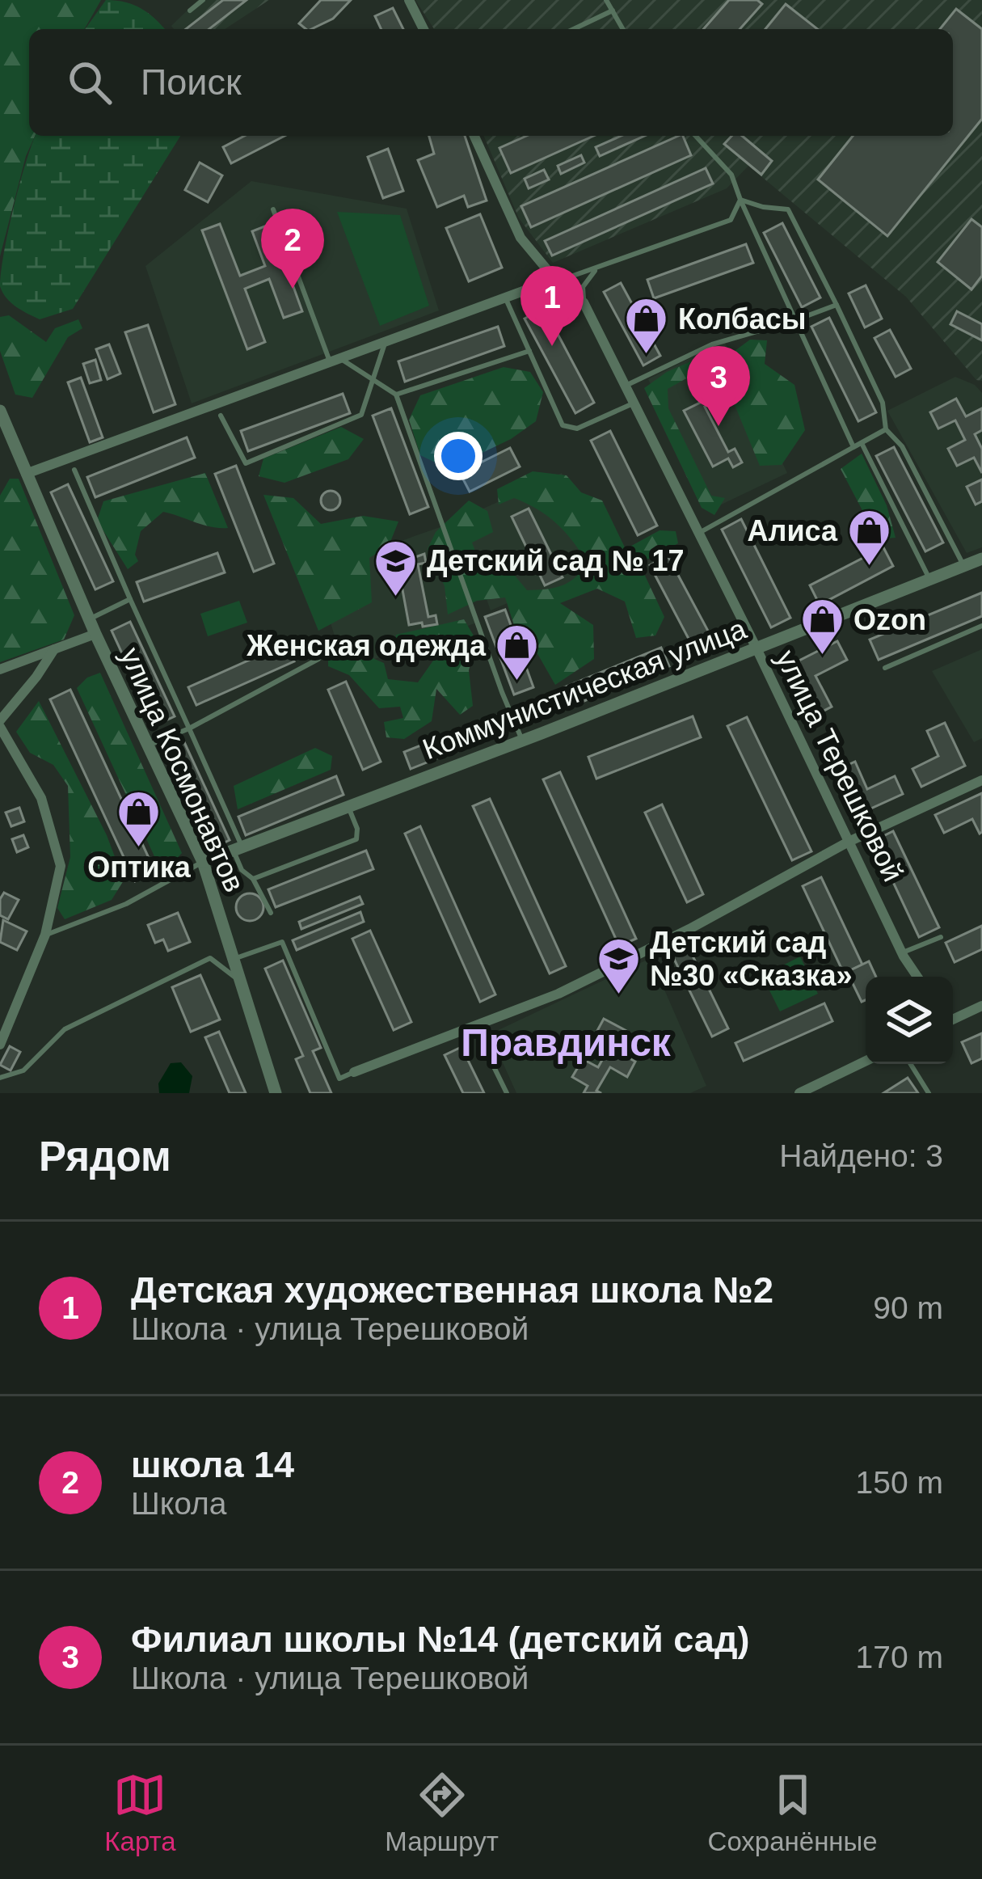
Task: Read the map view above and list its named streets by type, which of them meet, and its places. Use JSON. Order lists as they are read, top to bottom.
{
  "streets": {
    "street": ["Коммунистическая улица", "улица Терешковой", "улица Космонавтов"]
  },
  "crossings": [
    ["Коммунистическая улица", "улица Терешковой"],
    ["Коммунистическая улица", "улица Космонавтов"]
  ],
  "districts": ["Правдинск"],
  "places": {
    "shop": [
      "Колбасы",
      "Алиса",
      "Ozon",
      "Женская одежда",
      "Оптика"
    ],
    "school or university": ["Детский сад № 17", "Детский сад №30 «Сказка»"]
  },
  "page": {
    "search": "Поиск",
    "pins": ["2", "1", "3"],
    "heading": ["Рядом", "Найдено: 3"],
    "list": [
      {
        "mark": "1",
        "name": "Детская художественная школа №2",
        "note": "Школа · улица Терешковой",
        "value": "90 m"
      },
      {
        "mark": "2",
        "name": "школа 14",
        "note": "Школа",
        "value": "150 m"
      },
      {
        "mark": "3",
        "name": "Филиал школы №14 (детский сад)",
        "note": "Школа · улица Терешковой",
        "value": "170 m"
      }
    ],
    "nav": ["Карта", "Маршрут", "Сохранённые"]
  }
}
